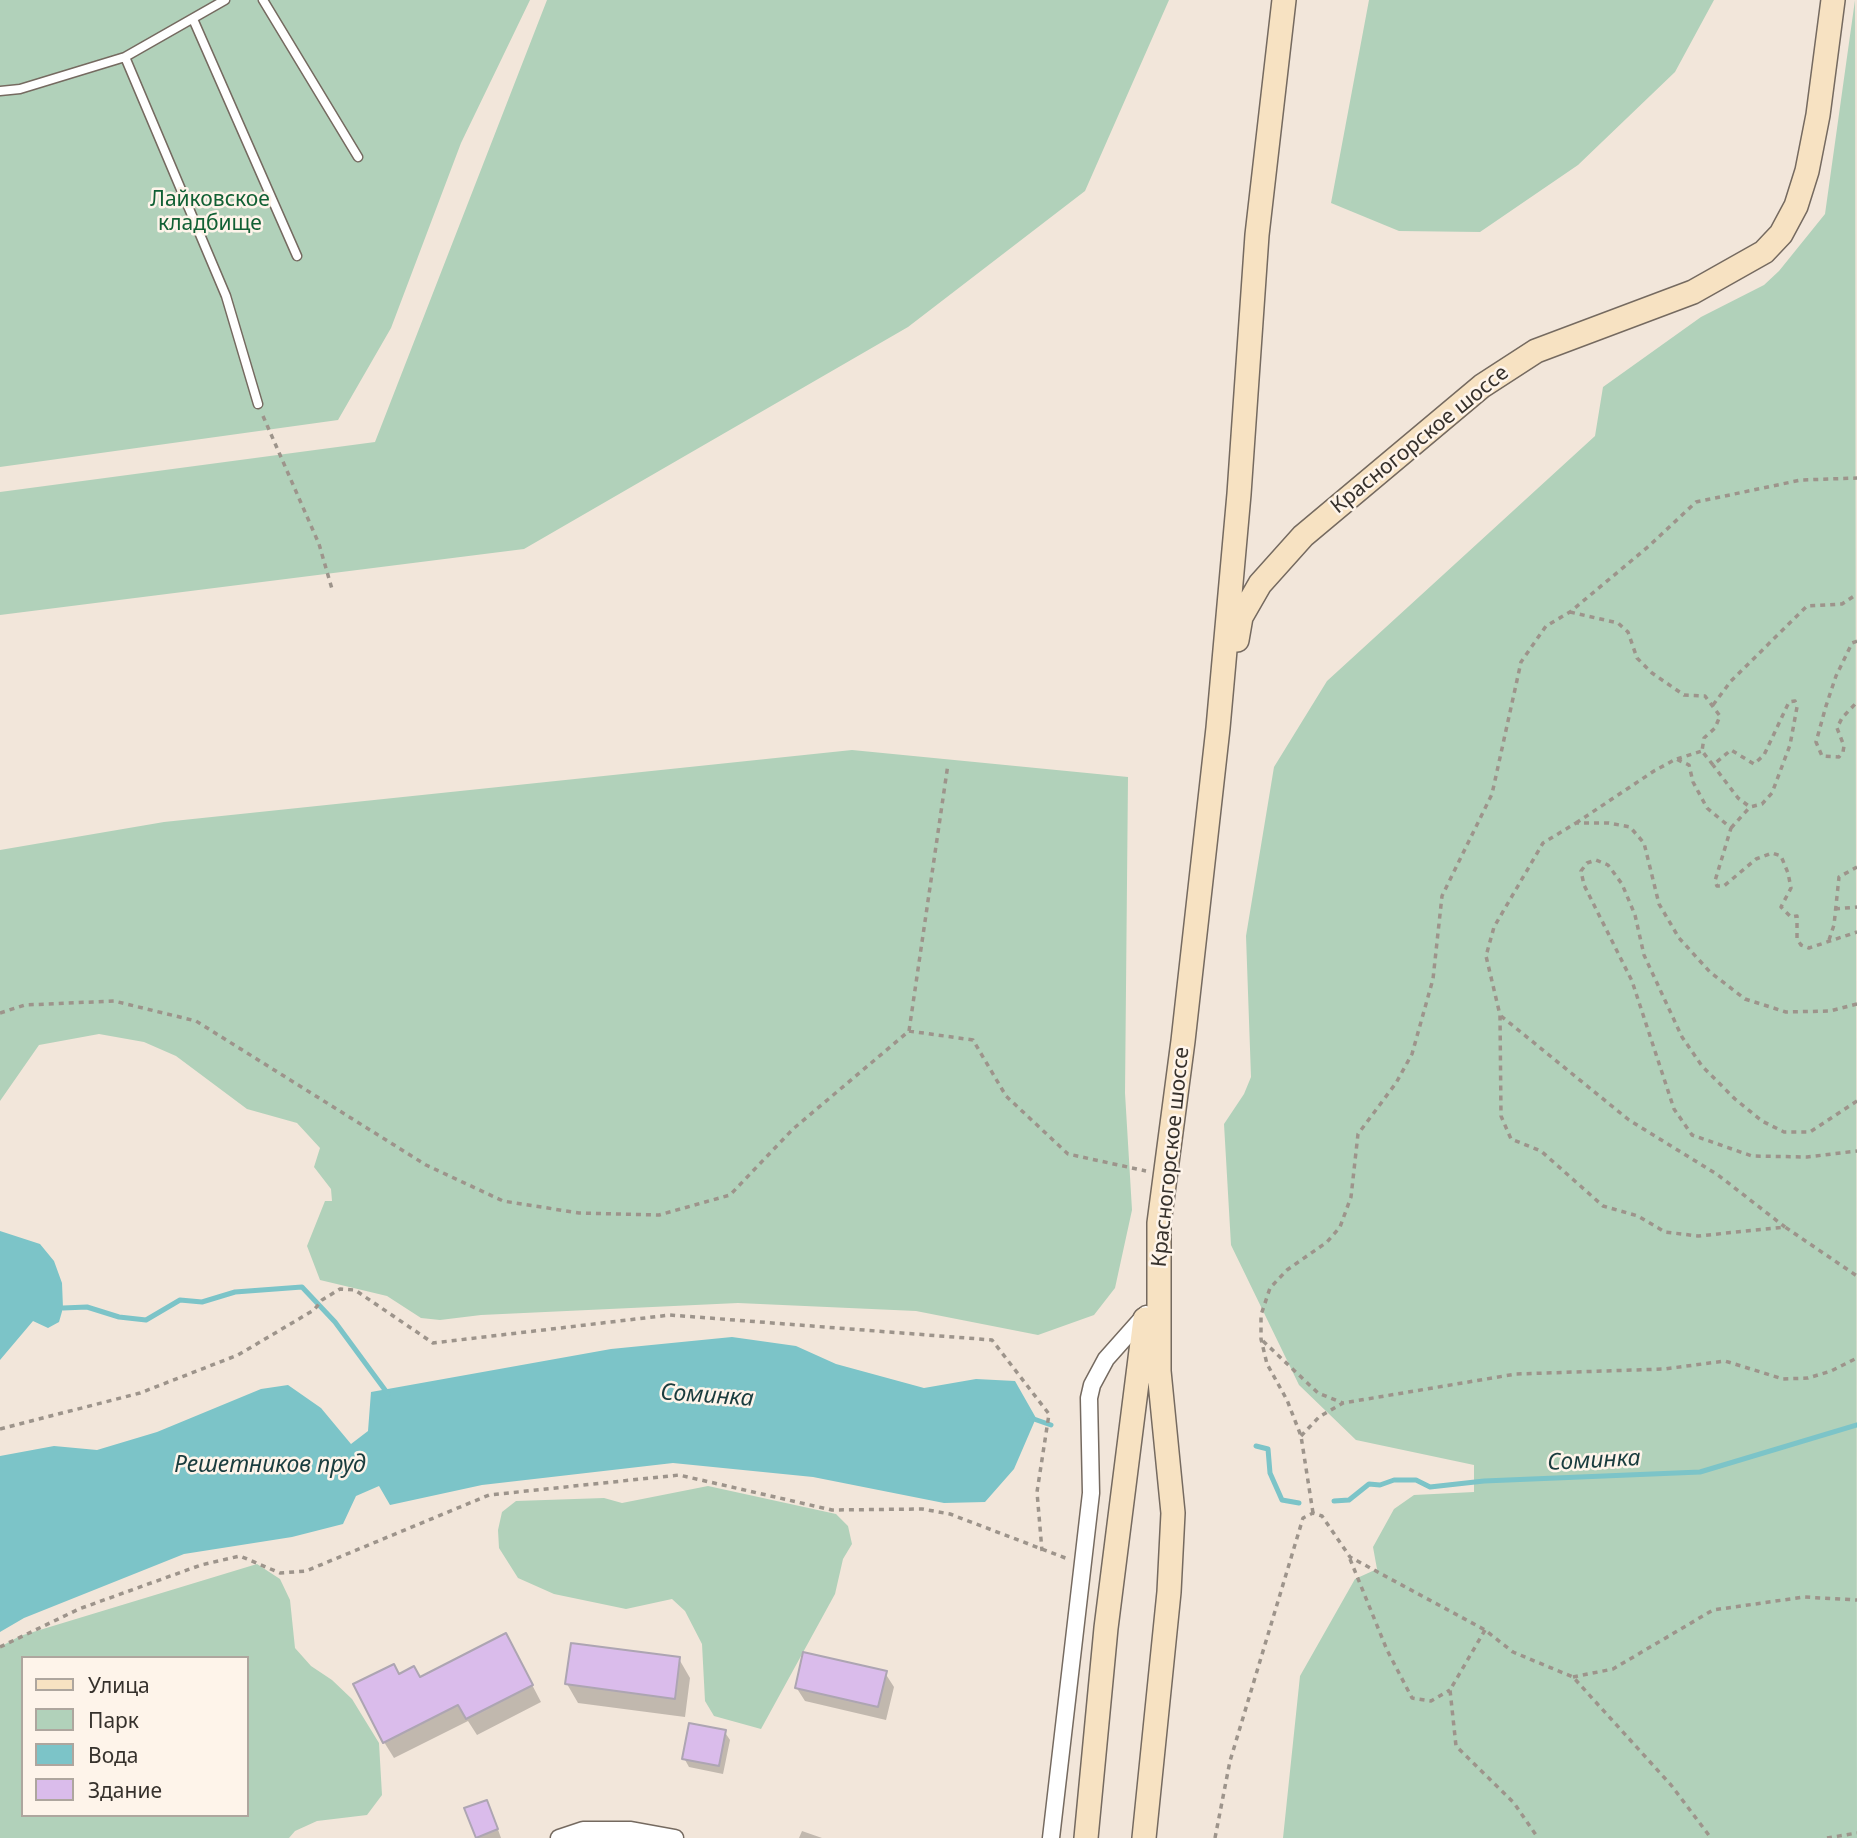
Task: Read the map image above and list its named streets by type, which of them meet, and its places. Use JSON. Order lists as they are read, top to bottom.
{
  "streets": {
    "main road": ["Красногорское шоссе"]
  },
  "water": ["Соминка", "Решетников пруд"],
  "parks": ["Лайковское кладбище"],
  "legend": [
    "Улица",
    "Парк",
    "Вода",
    "Здание"
  ]
}
